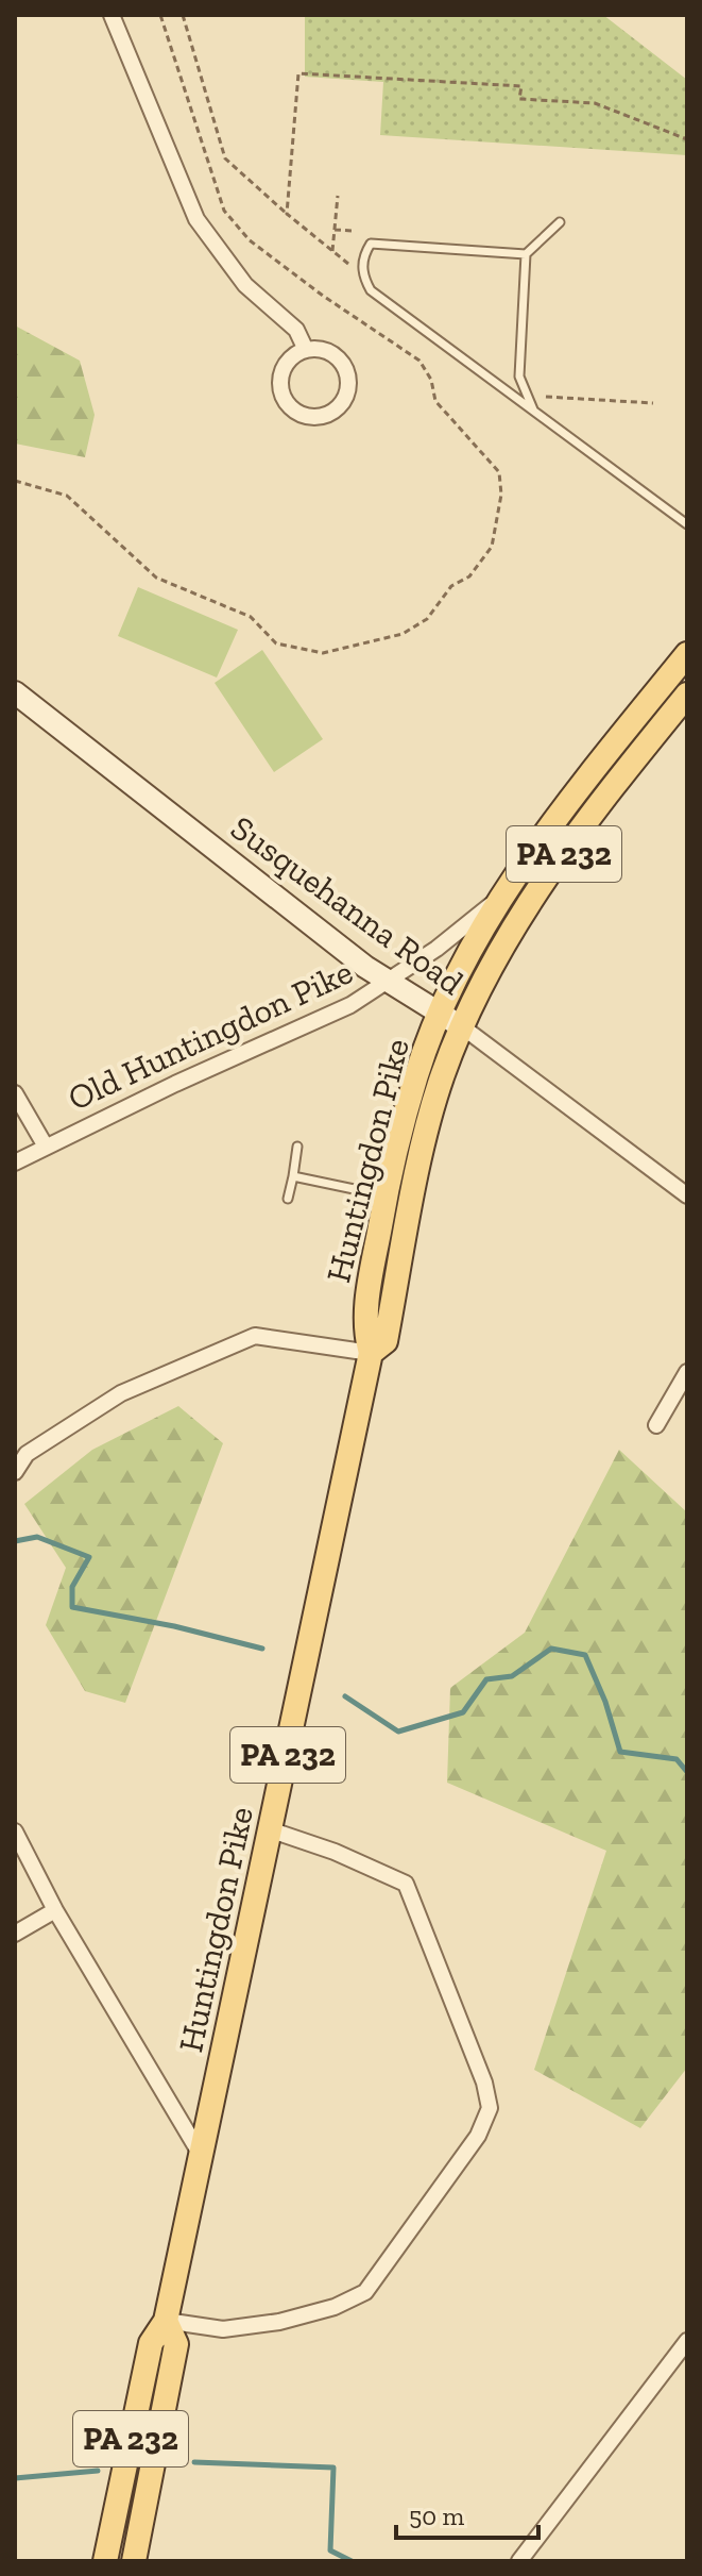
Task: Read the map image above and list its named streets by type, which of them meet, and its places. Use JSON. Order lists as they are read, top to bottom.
{
  "streets": {
    "main road": ["PA 232", "Susquehanna Road", "Huntingdon Pike"],
    "street": ["Old Huntingdon Pike"]
  },
  "crossings": [
    ["Susquehanna Road", "Old Huntingdon Pike"],
    ["Susquehanna Road", "Huntingdon Pike"],
    ["Old Huntingdon Pike", "Huntingdon Pike"]
  ],
  "scale_bar": "50 m"
}
